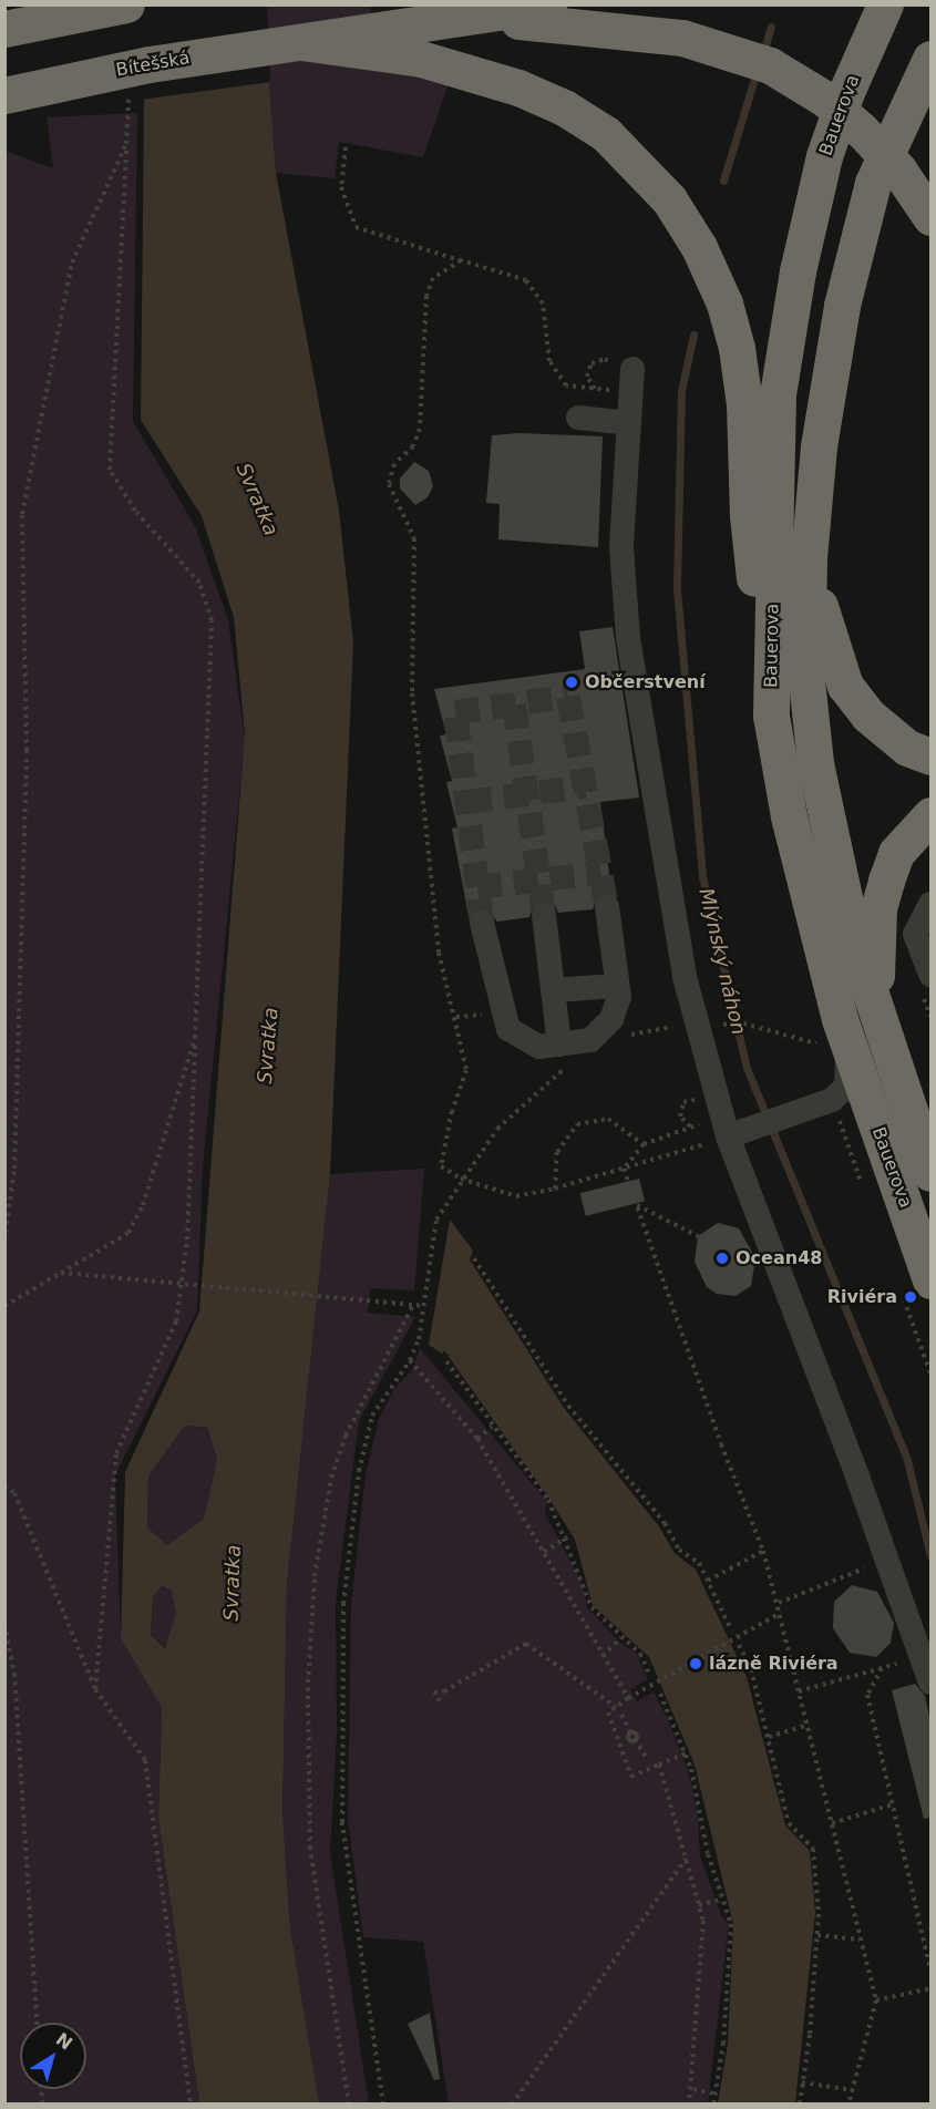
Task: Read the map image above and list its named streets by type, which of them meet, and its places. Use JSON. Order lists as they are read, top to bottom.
{
  "streets": {
    "highway": ["Bítešská", "Bauerova"]
  },
  "water": ["Svratka", "Mlýnský náhon"],
  "places": [
    "Občerstvení",
    "Ocean48",
    "Riviéra",
    "lázně Riviéra"
  ],
  "north": "top right"
}
